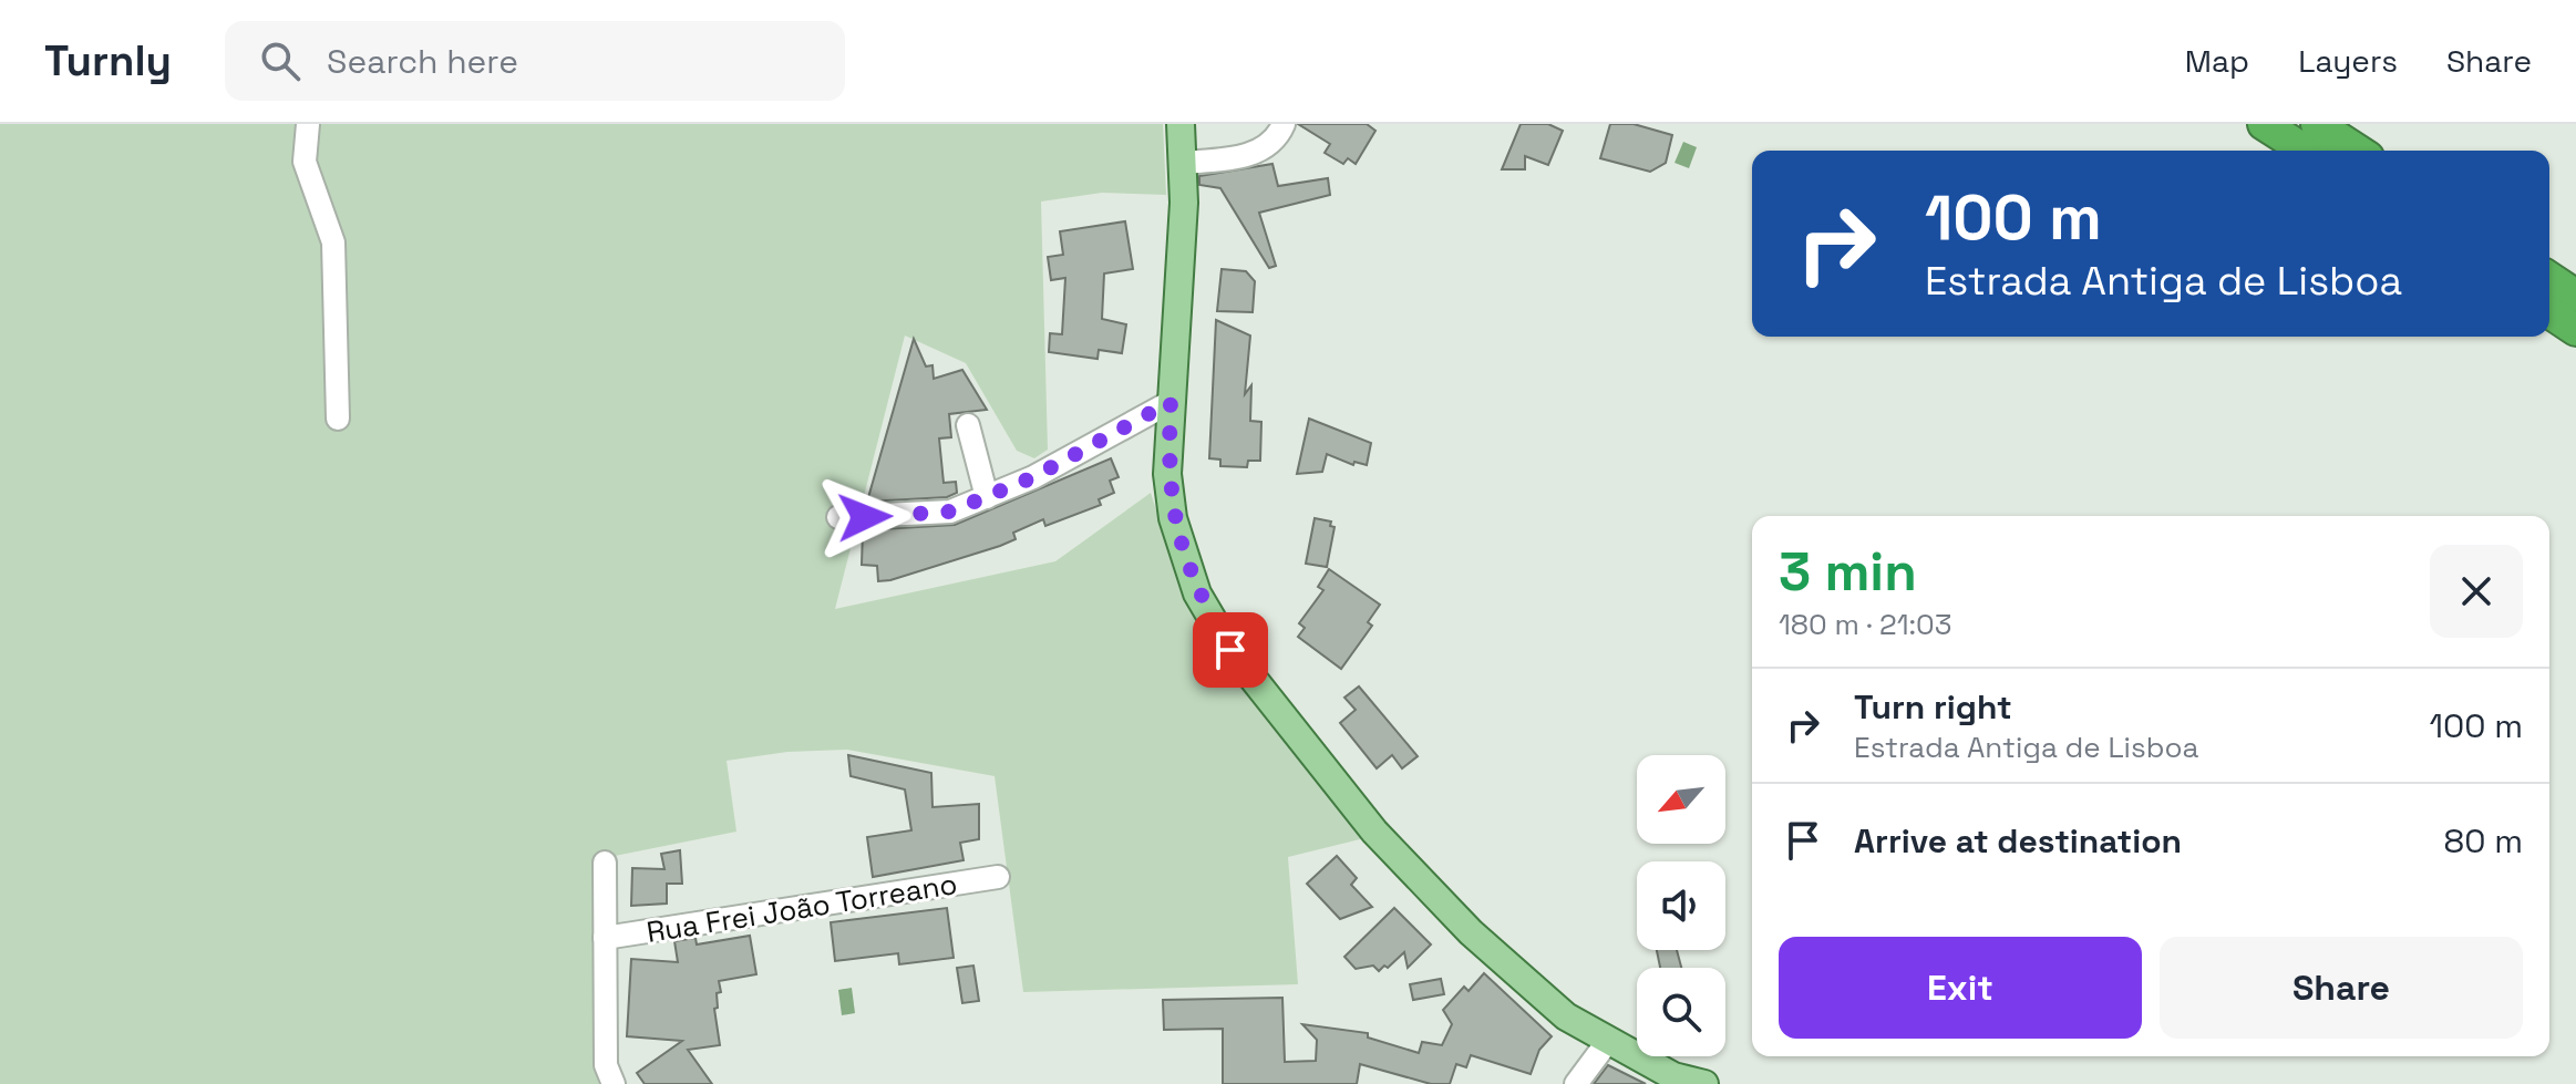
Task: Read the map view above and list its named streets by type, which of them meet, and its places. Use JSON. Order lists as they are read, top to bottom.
{
  "streets": {
    "street": ["Rua Frei João Torreano"]
  },
  "north": "bottom left",
  "page": {
    "header": "Turnly",
    "search": "Search here",
    "nav": ["Map", "Layers", "Share"],
    "turn": ["100 m", "Estrada Antiga de Lisboa"],
    "heading": ["3 min", "180 m · 21:03"],
    "list": [
      {
        "name": "Turn right",
        "note": "Estrada Antiga de Lisboa",
        "value": "100 m"
      },
      {
        "name": "Arrive at destination",
        "value": "80 m"
      }
    ],
    "buttons": ["Exit", "Share"]
  }
}
